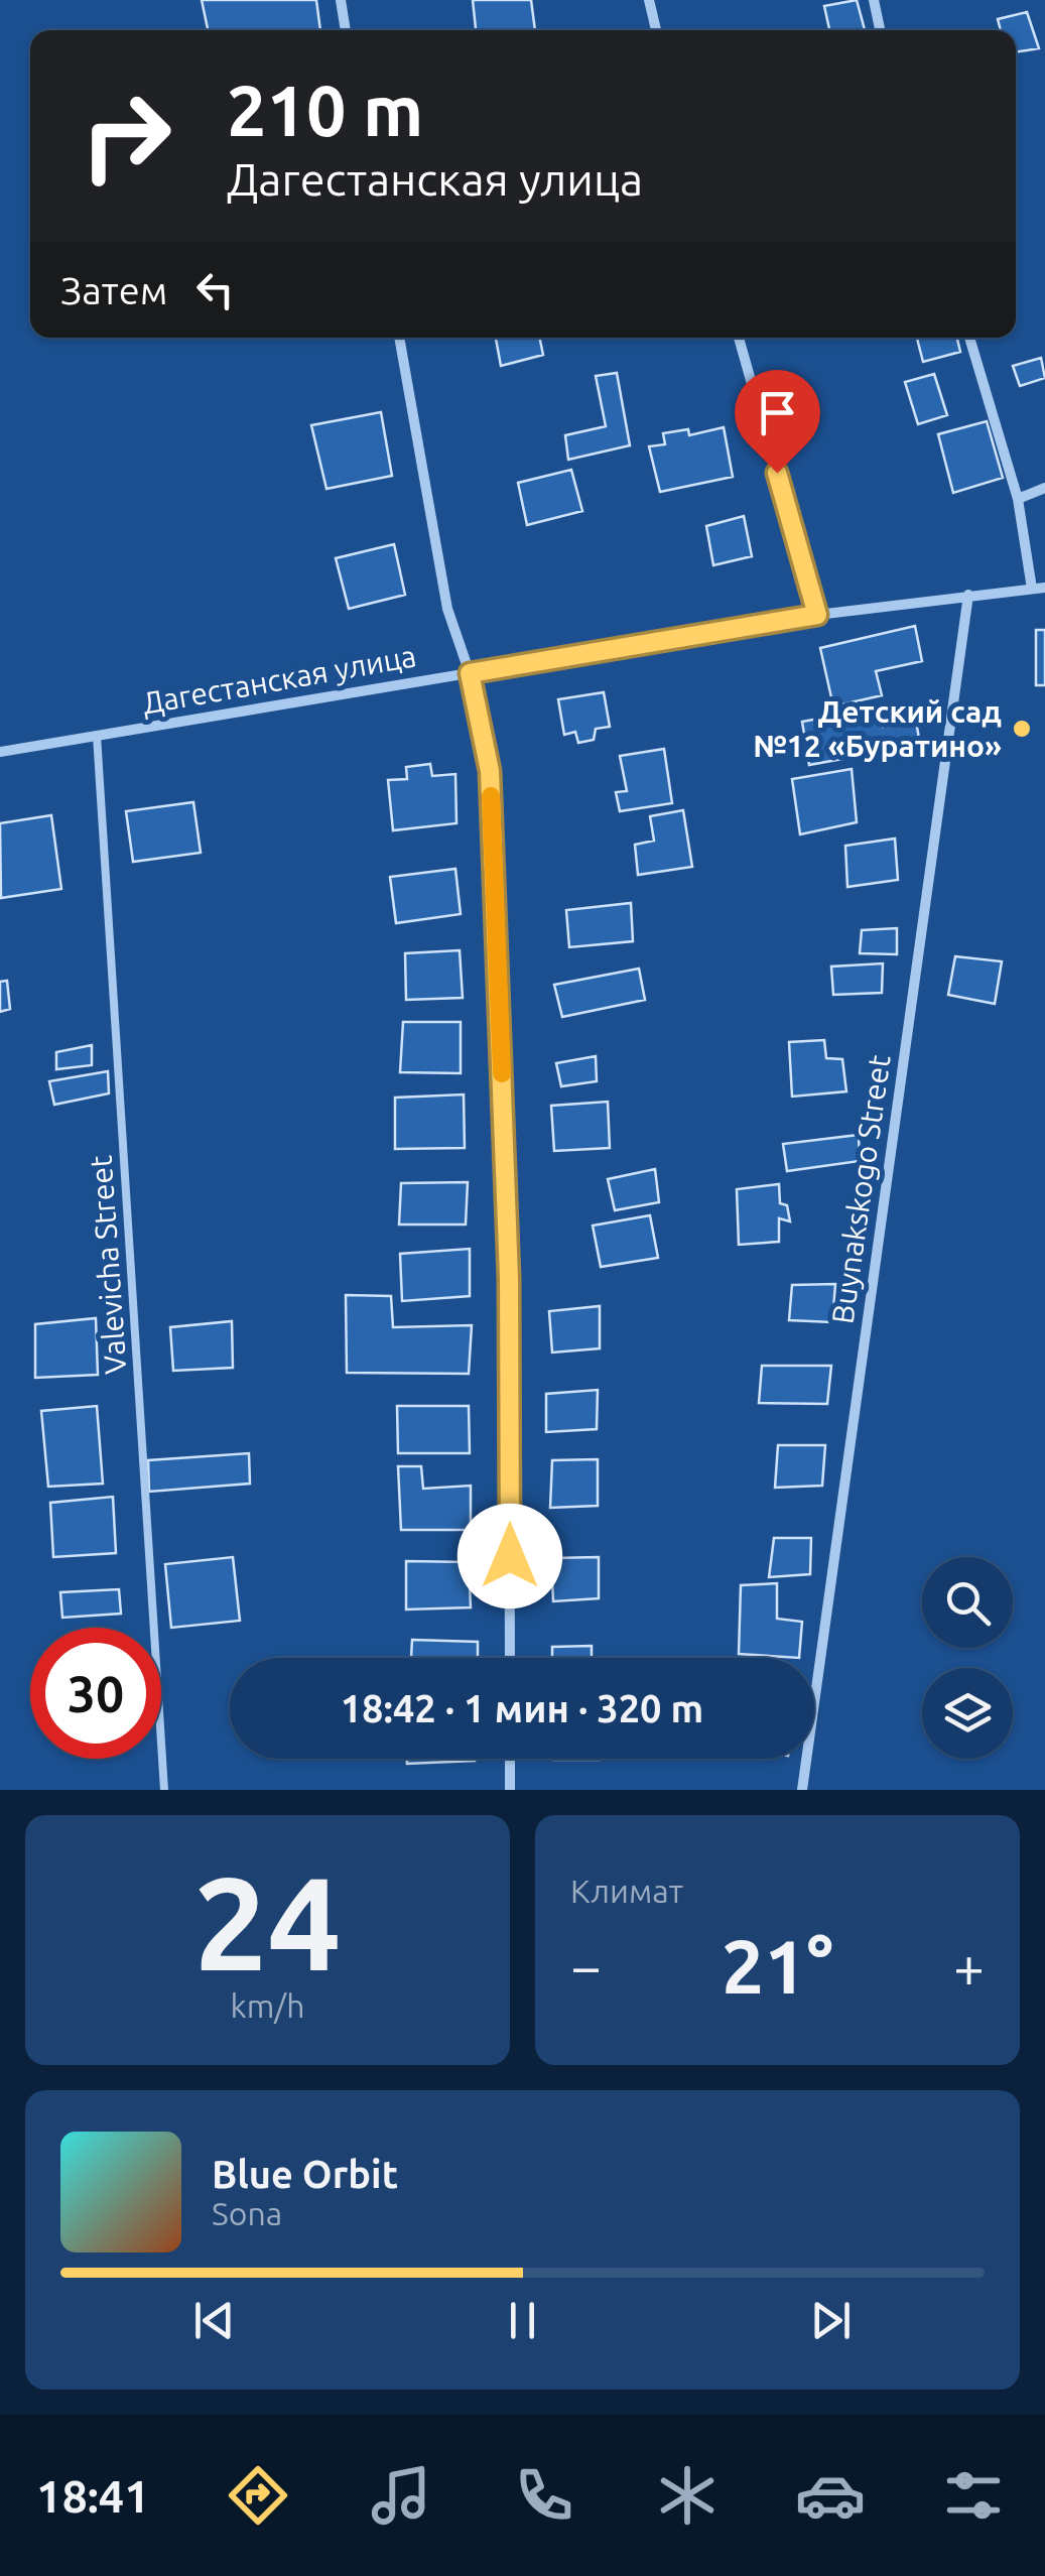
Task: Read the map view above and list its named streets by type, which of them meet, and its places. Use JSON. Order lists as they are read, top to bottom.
{
  "streets": {
    "street": ["Дагестанская улица", "Buynakskogo Street"],
    "lane": ["Valevicha Street"]
  },
  "crossings": [
    ["Дагестанская улица", "Buynakskogo Street"],
    ["Дагестанская улица", "Valevicha Street"]
  ],
  "places": ["Детский сад №12 «Буратино»"],
  "page": {
    "turn": ["210 m", "Дагестанская улица"],
    "then": "Затем",
    "limit": "30",
    "trip": "18:42 · 1 мин · 320 m",
    "tile": [
      ["24", "km/h"],
      "Климат"
    ],
    "heat": ["−", "21°", "+"],
    "song": ["Blue Orbit", "Sona"],
    "tabs": "18:41"
  }
}
